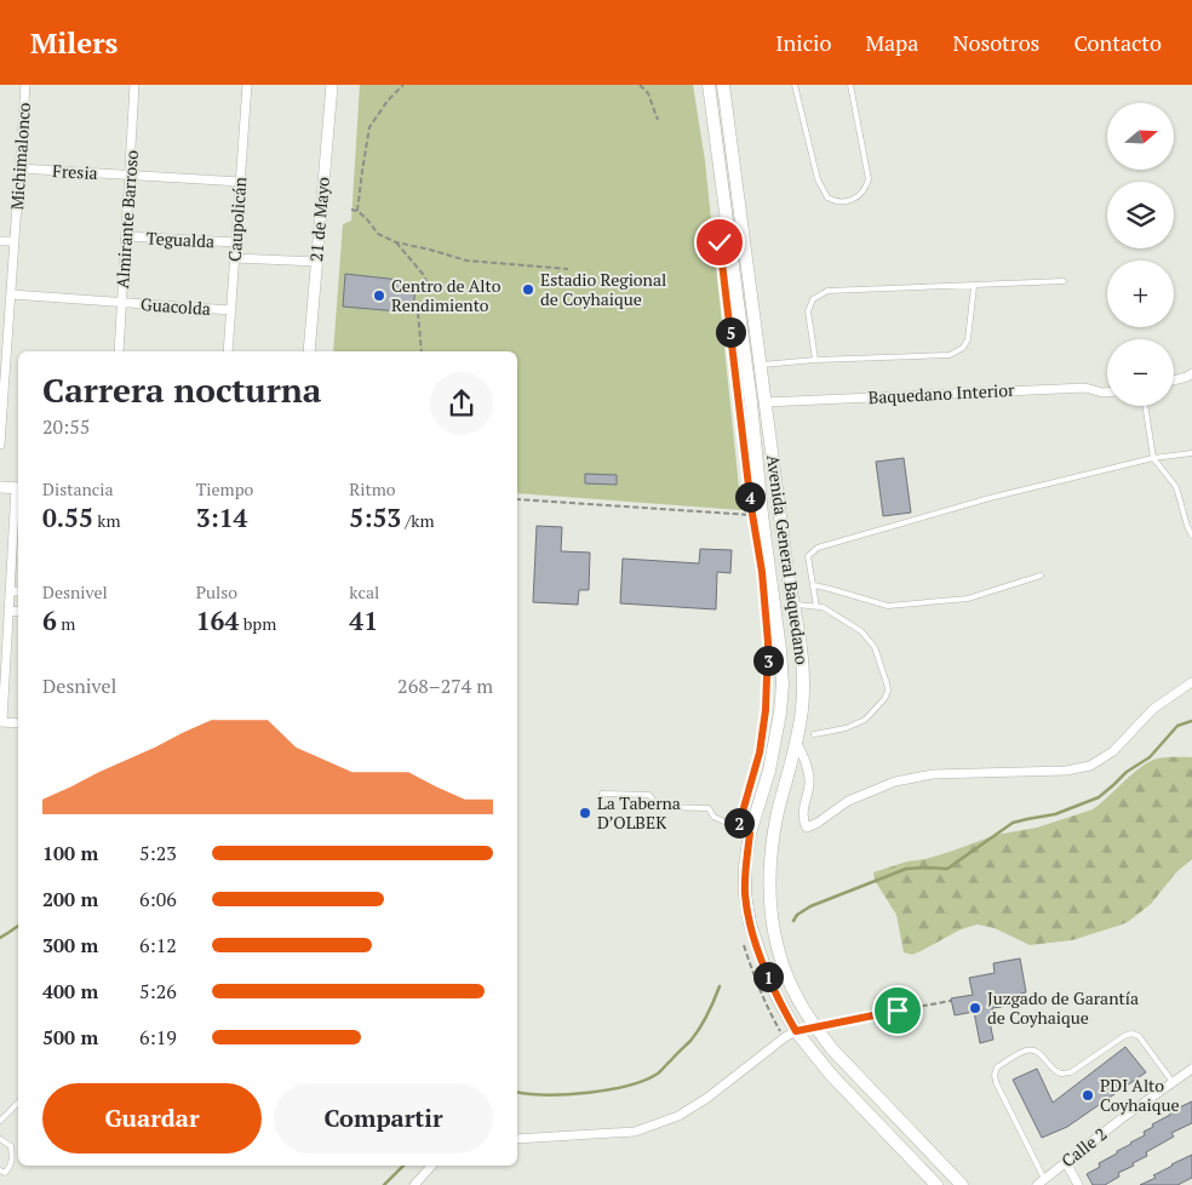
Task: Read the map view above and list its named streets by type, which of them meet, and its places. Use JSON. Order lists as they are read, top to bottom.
{
  "streets": {
    "main road": ["Avenida General Baquedano"],
    "street": [
      "Michimalonco",
      "Fresia",
      "Almirante Barroso",
      "Caupolicán",
      "21 de Mayo",
      "Tegualda",
      "Guacolda",
      "Baquedano Interior",
      "Calle 2"
    ]
  },
  "crossings": [
    ["Michimalonco", "Fresia"],
    ["Michimalonco", "Guacolda"],
    ["Fresia", "Almirante Barroso"],
    ["Fresia", "Caupolicán"],
    ["Almirante Barroso", "Tegualda"],
    ["Almirante Barroso", "Guacolda"],
    ["Caupolicán", "Tegualda"],
    ["Caupolicán", "Guacolda"],
    ["21 de Mayo", "Tegualda"],
    ["Baquedano Interior", "Avenida General Baquedano"]
  ],
  "places": [
    "Estadio Regional de Coyhaique",
    "Centro de Alto Rendimiento",
    "La Taberna D’OLBEK",
    "Juzgado de Garantía de Coyhaique",
    "PDI Alto Coyhaique"
  ],
  "north": "right",
  "page": {
    "header": "Milers",
    "nav": [
      "Inicio",
      "Mapa",
      "Nosotros",
      "Contacto"
    ],
    "map_buttons": ["+", "−"],
    "pins": [
      "5",
      "4",
      "3",
      "2",
      "1"
    ],
    "heading": ["Carrera nocturna", "20:55"],
    "stats": [
      ["Distancia", "0.55 km"],
      ["Tiempo", "3:14"],
      ["Ritmo", "5:53 /km"],
      ["Desnivel", "6 m"],
      ["Pulso", "164 bpm"],
      ["kcal", "41"]
    ],
    "chart": ["Desnivel", "268–274 m"],
    "list": [
      {
        "name": "100 m",
        "note": "5:23"
      },
      {
        "name": "200 m",
        "note": "6:06"
      },
      {
        "name": "300 m",
        "note": "6:12"
      },
      {
        "name": "400 m",
        "note": "5:26"
      },
      {
        "name": "500 m",
        "note": "6:19"
      }
    ],
    "buttons": ["Guardar", "Compartir"]
  }
}
